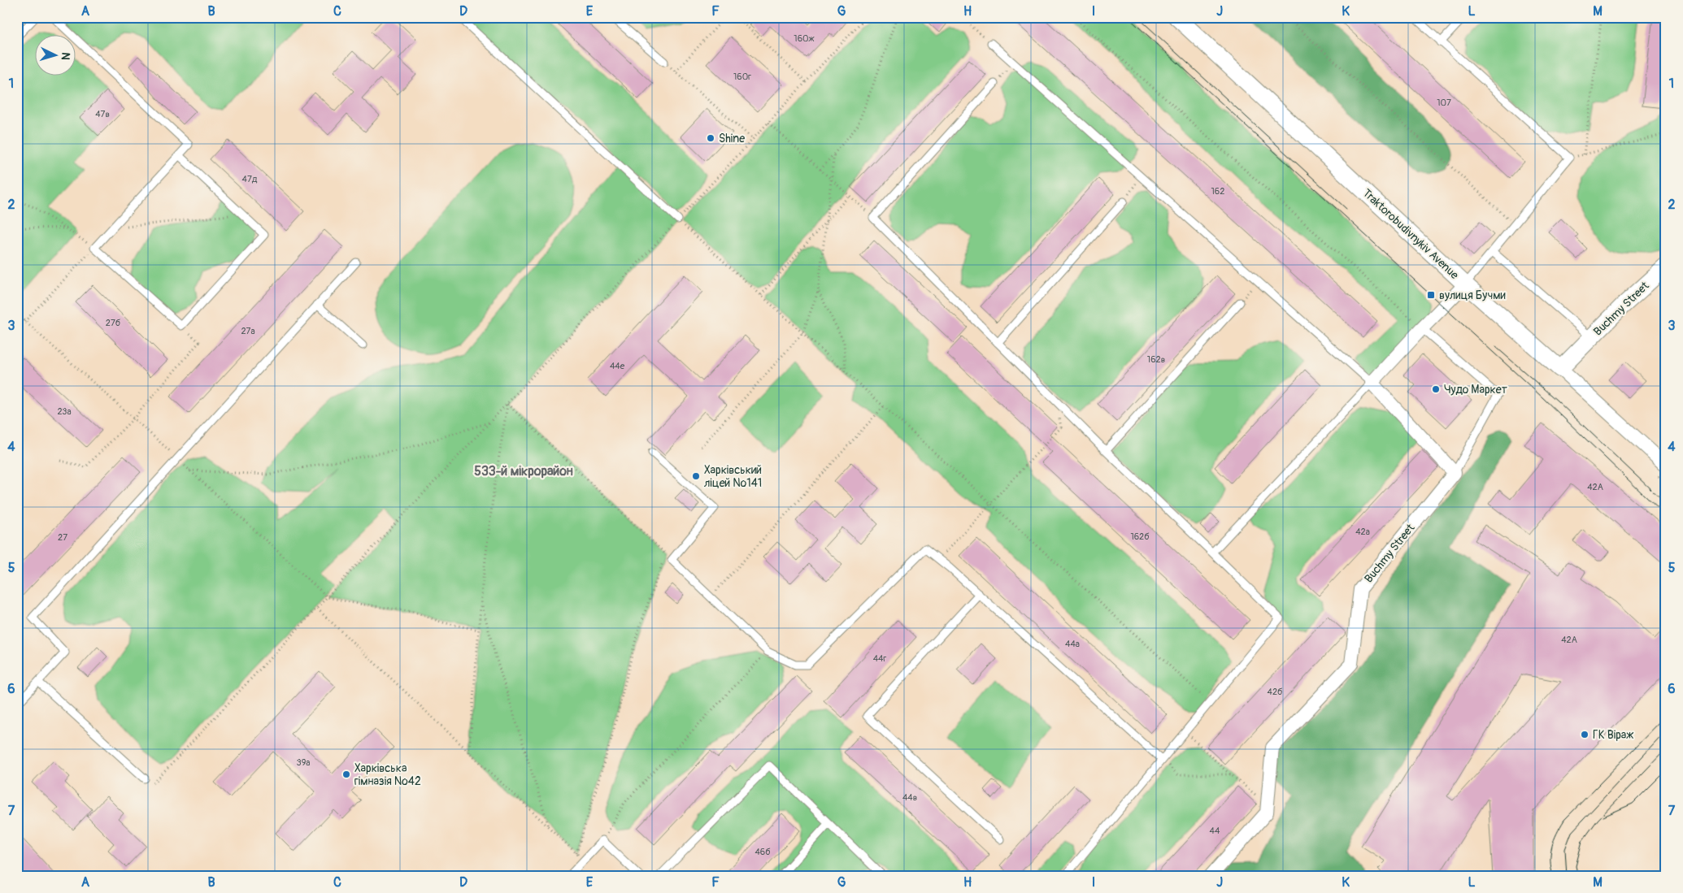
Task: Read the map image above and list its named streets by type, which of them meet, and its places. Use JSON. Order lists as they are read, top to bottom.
{
  "streets": {
    "street": ["Traktorobudivnykiv Avenue", "Buchmy Street"]
  },
  "crossings": [
    ["Traktorobudivnykiv Avenue", "Buchmy Street"]
  ],
  "districts": ["533-й мікрорайон"],
  "places": {
    "other": [
      "Shine",
      "Чудо Маркет",
      "Харківський ліцей №141",
      "ГК Віраж",
      "Харківська гімназія №42"
    ],
    "transit": ["вулиця Бучми"]
  },
  "house_numbers": [
    "160ж",
    "160г",
    "107",
    "47в",
    "47д",
    "162",
    "27б",
    "27а",
    "162в",
    "44е",
    "23а",
    "42А",
    "42а",
    "162б",
    "27",
    "42А",
    "44а",
    "44г",
    "42б",
    "39а",
    "44в",
    "44",
    "46б"
  ],
  "north": "right",
  "grid": {
    "columns": [
      "A",
      "B",
      "C",
      "D",
      "E",
      "F",
      "G",
      "H",
      "I",
      "J",
      "K",
      "L",
      "M"
    ],
    "rows": [
      "1",
      "2",
      "3",
      "4",
      "5",
      "6",
      "7"
    ]
  }
}
